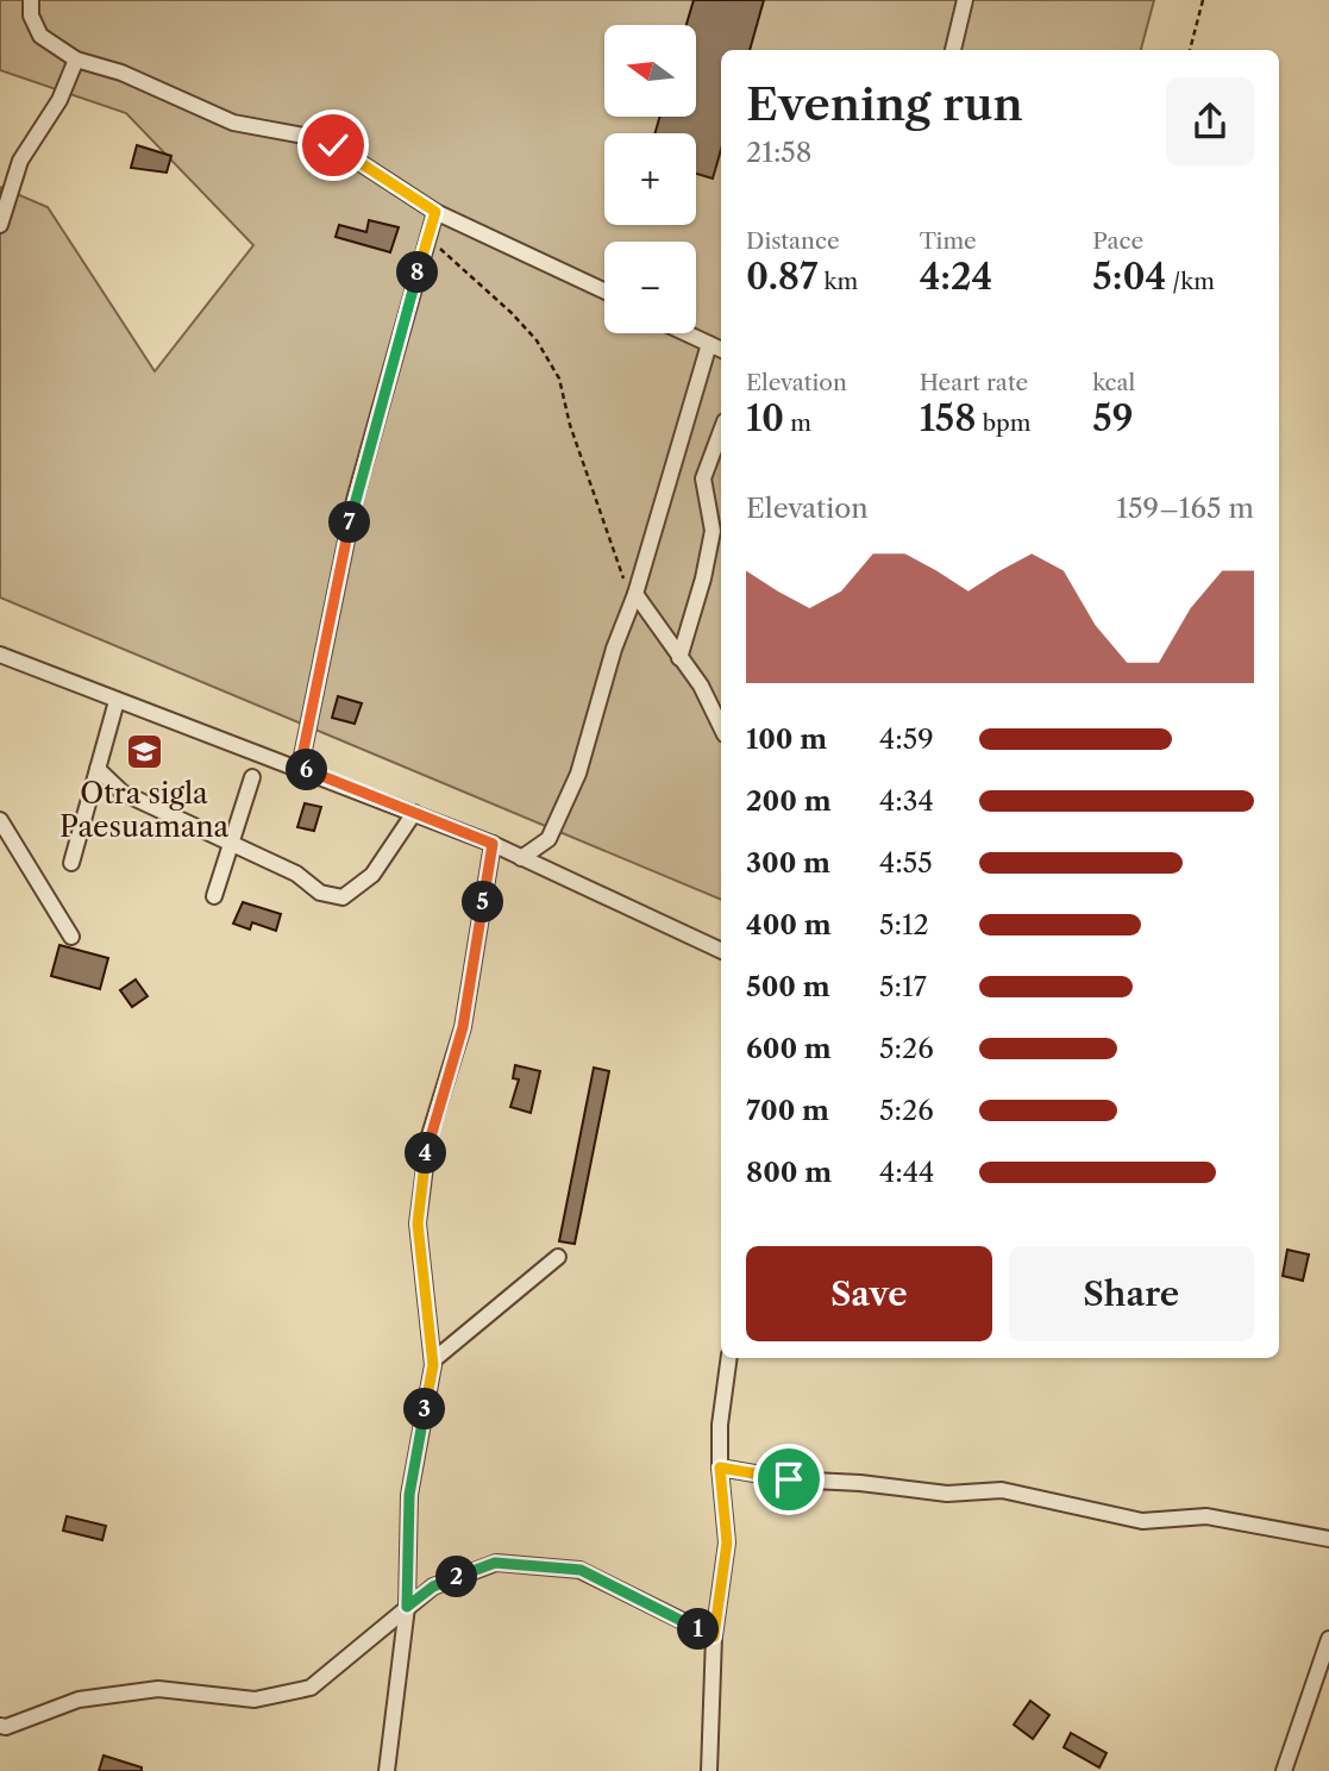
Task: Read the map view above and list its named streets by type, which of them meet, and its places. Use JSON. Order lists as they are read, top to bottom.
{
  "places": {
    "school or university": ["Otra sigla Paesuamana"]
  },
  "north": "left",
  "page": {
    "map_buttons": ["+", "−"],
    "heading": ["Evening run", "21:58"],
    "stats": [
      ["Distance", "0.87 km"],
      ["Time", "4:24"],
      ["Pace", "5:04 /km"],
      ["Elevation", "10 m"],
      ["Heart rate", "158 bpm"],
      ["kcal", "59"]
    ],
    "pins": [
      "8",
      "7",
      "6",
      "5",
      "4",
      "3",
      "2",
      "1"
    ],
    "chart": ["Elevation", "159–165 m"],
    "list": [
      {
        "name": "100 m",
        "note": "4:59"
      },
      {
        "name": "200 m",
        "note": "4:34"
      },
      {
        "name": "300 m",
        "note": "4:55"
      },
      {
        "name": "400 m",
        "note": "5:12"
      },
      {
        "name": "500 m",
        "note": "5:17"
      },
      {
        "name": "600 m",
        "note": "5:26"
      },
      {
        "name": "700 m",
        "note": "5:26"
      },
      {
        "name": "800 m",
        "note": "4:44"
      }
    ],
    "buttons": ["Save", "Share"]
  }
}
